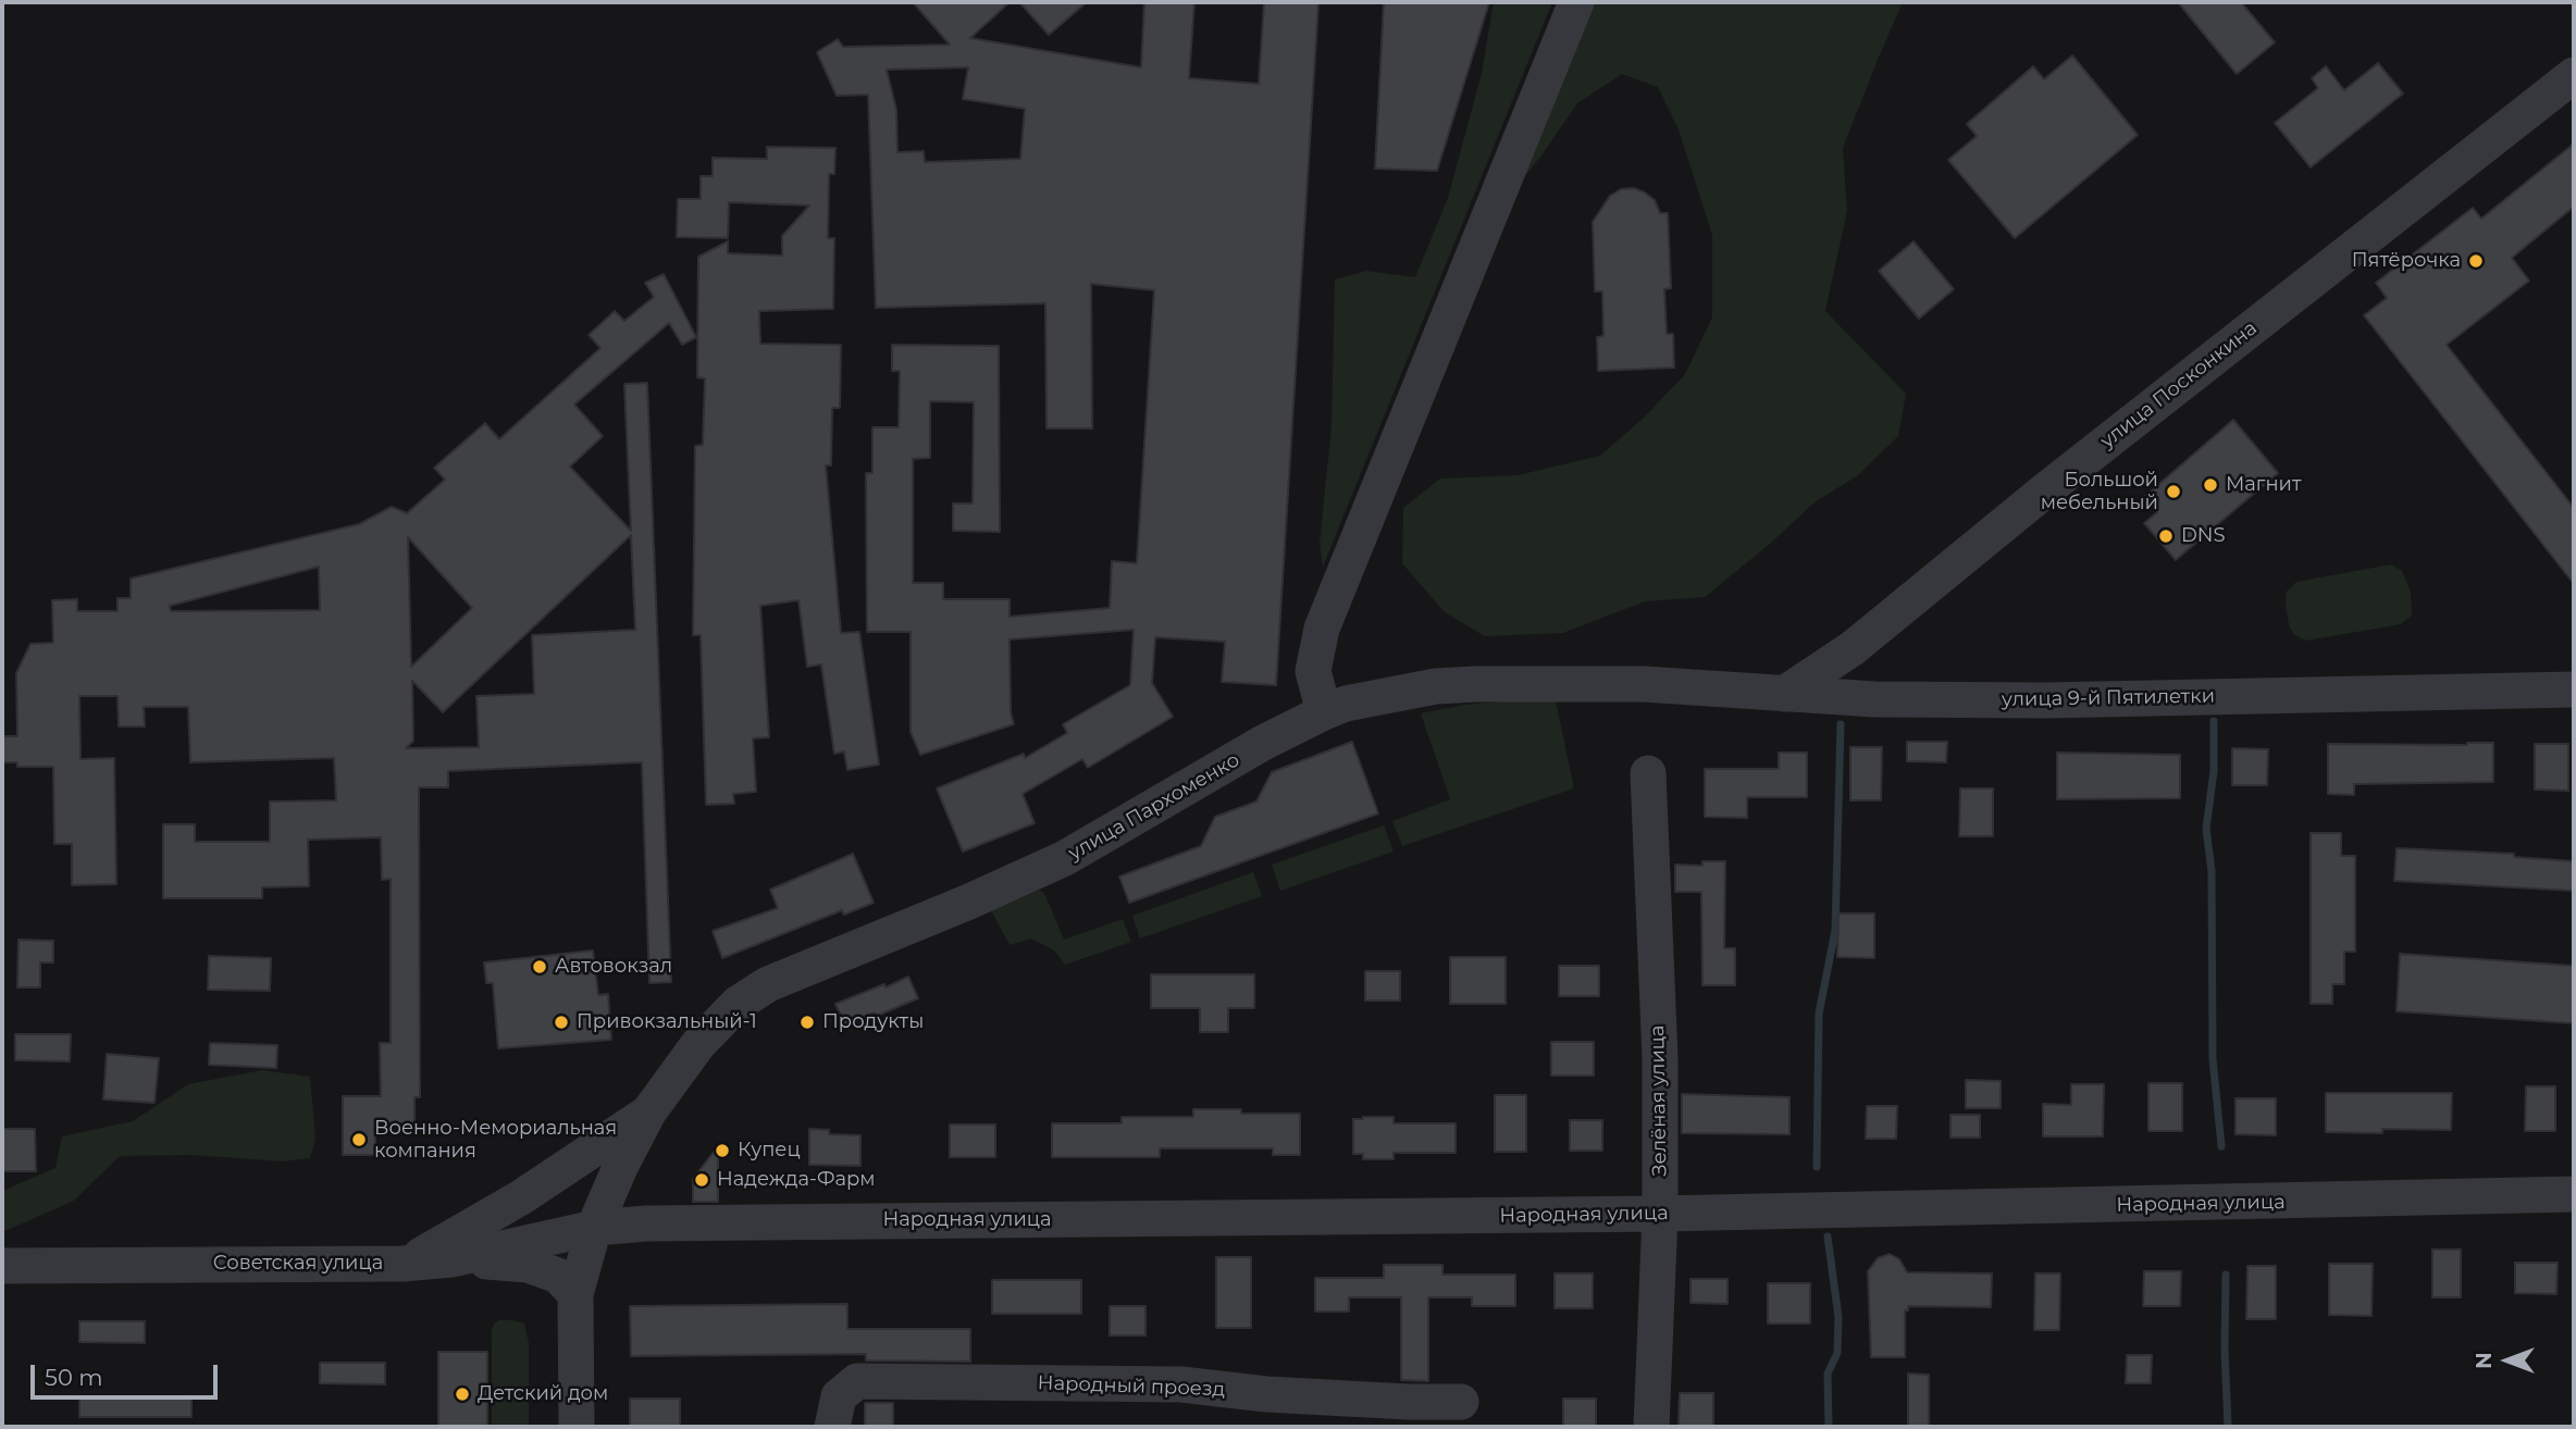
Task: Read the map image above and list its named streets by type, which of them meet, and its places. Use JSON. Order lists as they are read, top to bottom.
{
  "streets": {
    "street": [
      "улица Посконкина",
      "улица 9-й Пятилетки",
      "улица Пархоменко",
      "Зелёная улица",
      "Народная улица",
      "Советская улица",
      "Народный проезд"
    ]
  },
  "crossings": [
    ["улица Посконкина", "улица 9-й Пятилетки"],
    ["улица 9-й Пятилетки", "улица Пархоменко"],
    ["улица Пархоменко", "Советская улица"],
    ["Зелёная улица", "Народная улица"]
  ],
  "places": [
    "Пятёрочка",
    "Магнит",
    "Большой мебельный",
    "DNS",
    "Автовокзал",
    "Привокзальный-1",
    "Продукты",
    "Военно-Мемориальная компания",
    "Купец",
    "Надежда-Фарм",
    "Детский дом"
  ],
  "scale_bar": "50 m",
  "north": "left"
}
